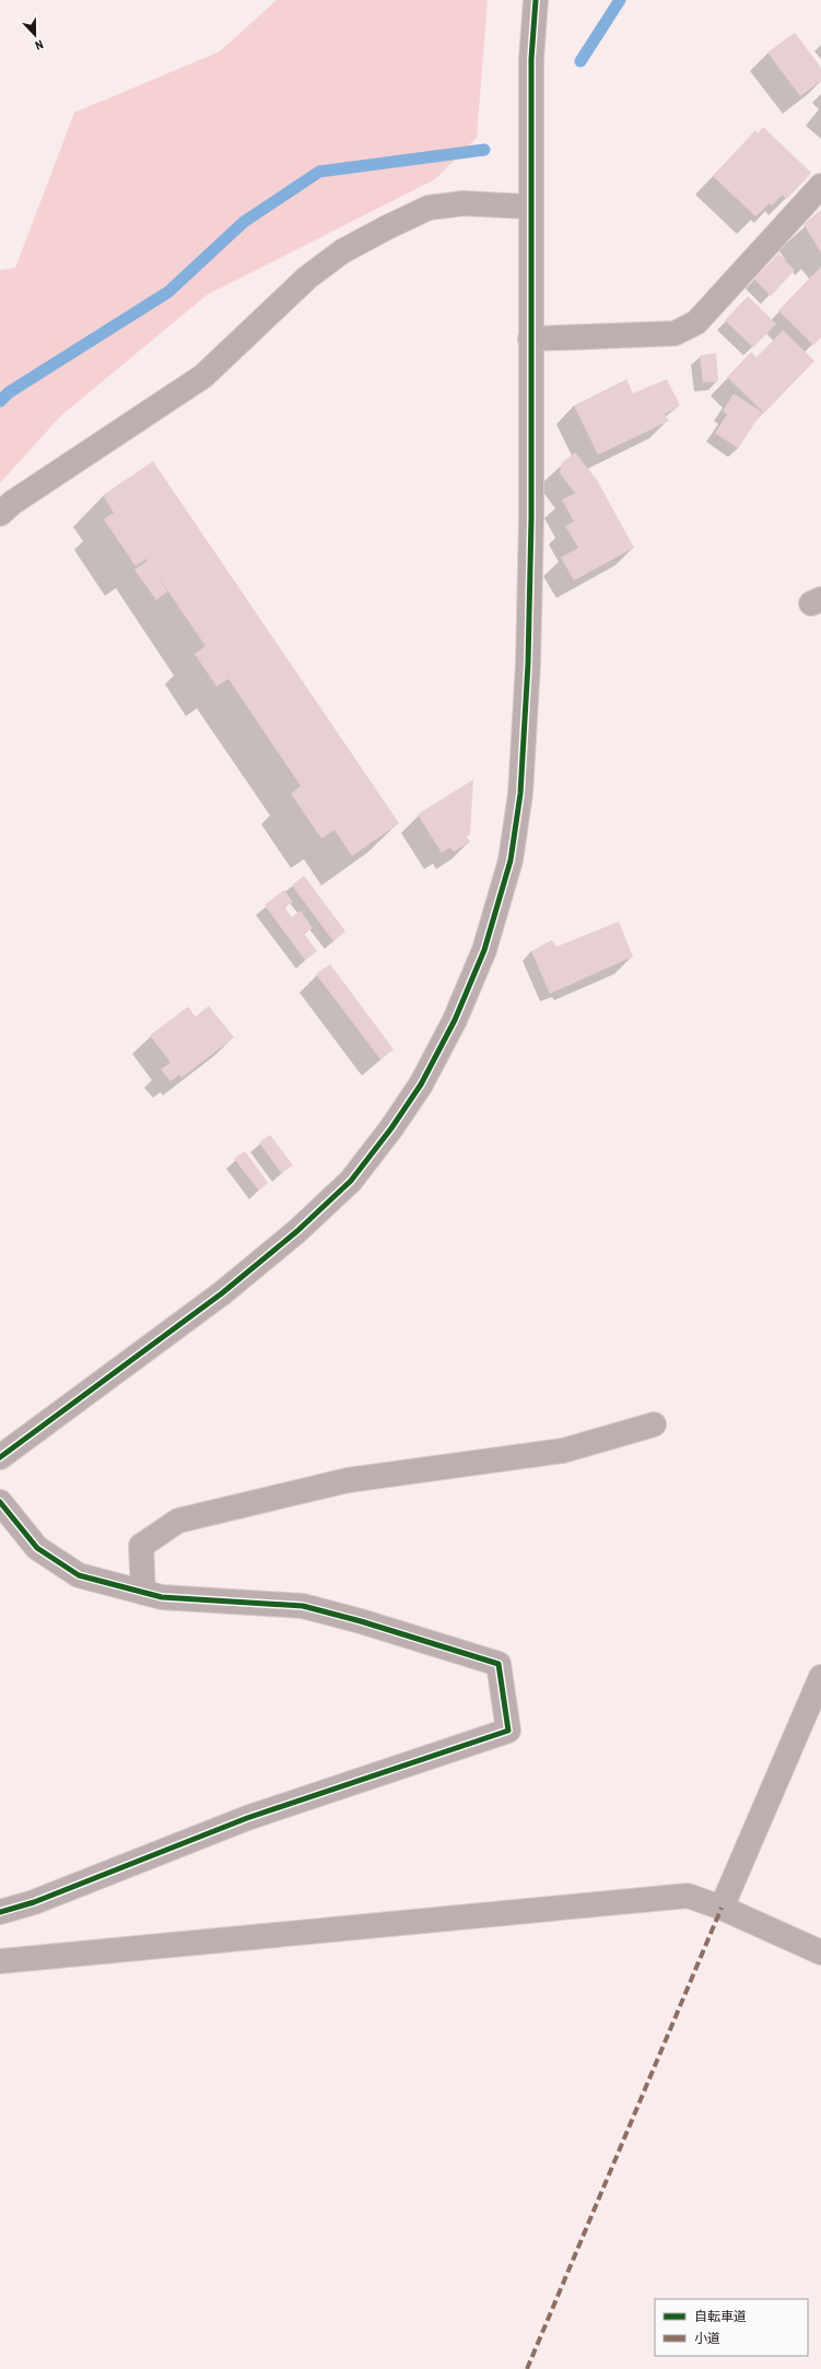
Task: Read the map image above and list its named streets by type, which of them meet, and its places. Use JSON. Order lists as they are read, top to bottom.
{
  "legend": ["自転車道", "小道"],
  "north": "bottom"
}
